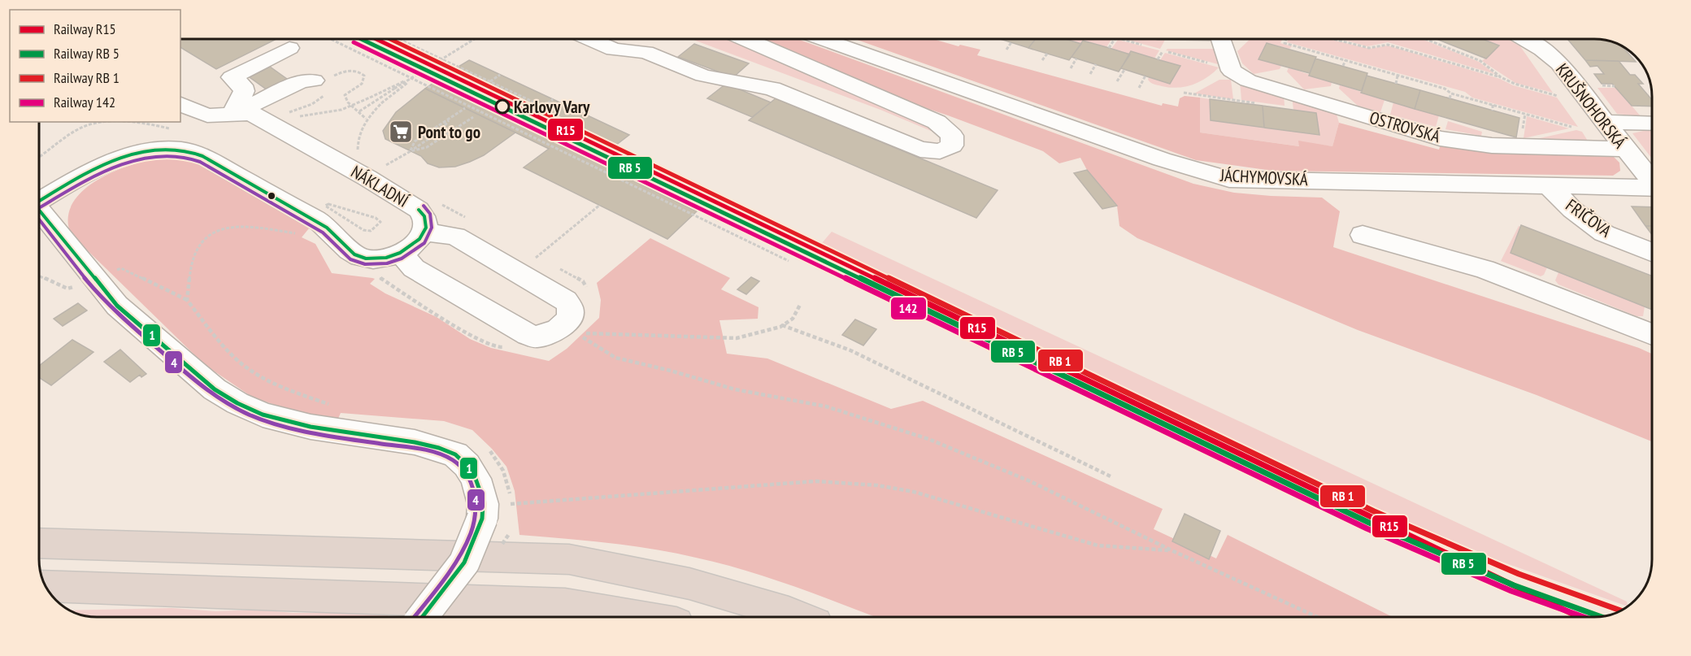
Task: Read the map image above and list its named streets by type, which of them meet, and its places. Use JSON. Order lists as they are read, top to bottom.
{
  "streets": {
    "street": [
      "KRUŠNOHORSKÁ",
      "OSTROVSKÁ",
      "JÁCHYMOVSKÁ",
      "NÁKLADNÍ",
      "FRIČOVA"
    ]
  },
  "crossings": [
    ["KRUŠNOHORSKÁ", "OSTROVSKÁ"],
    ["JÁCHYMOVSKÁ", "FRIČOVA"]
  ],
  "places": {
    "other": ["Karlovy Vary"],
    "supermarket": ["Pont to go"]
  },
  "lines": [
    "rail line R15",
    "rail line 142",
    "transit line 1",
    "transit line 4"
  ],
  "legend": [
    "Railway R15",
    "Railway RB 5",
    "Railway RB 1",
    "Railway 142"
  ]
}
